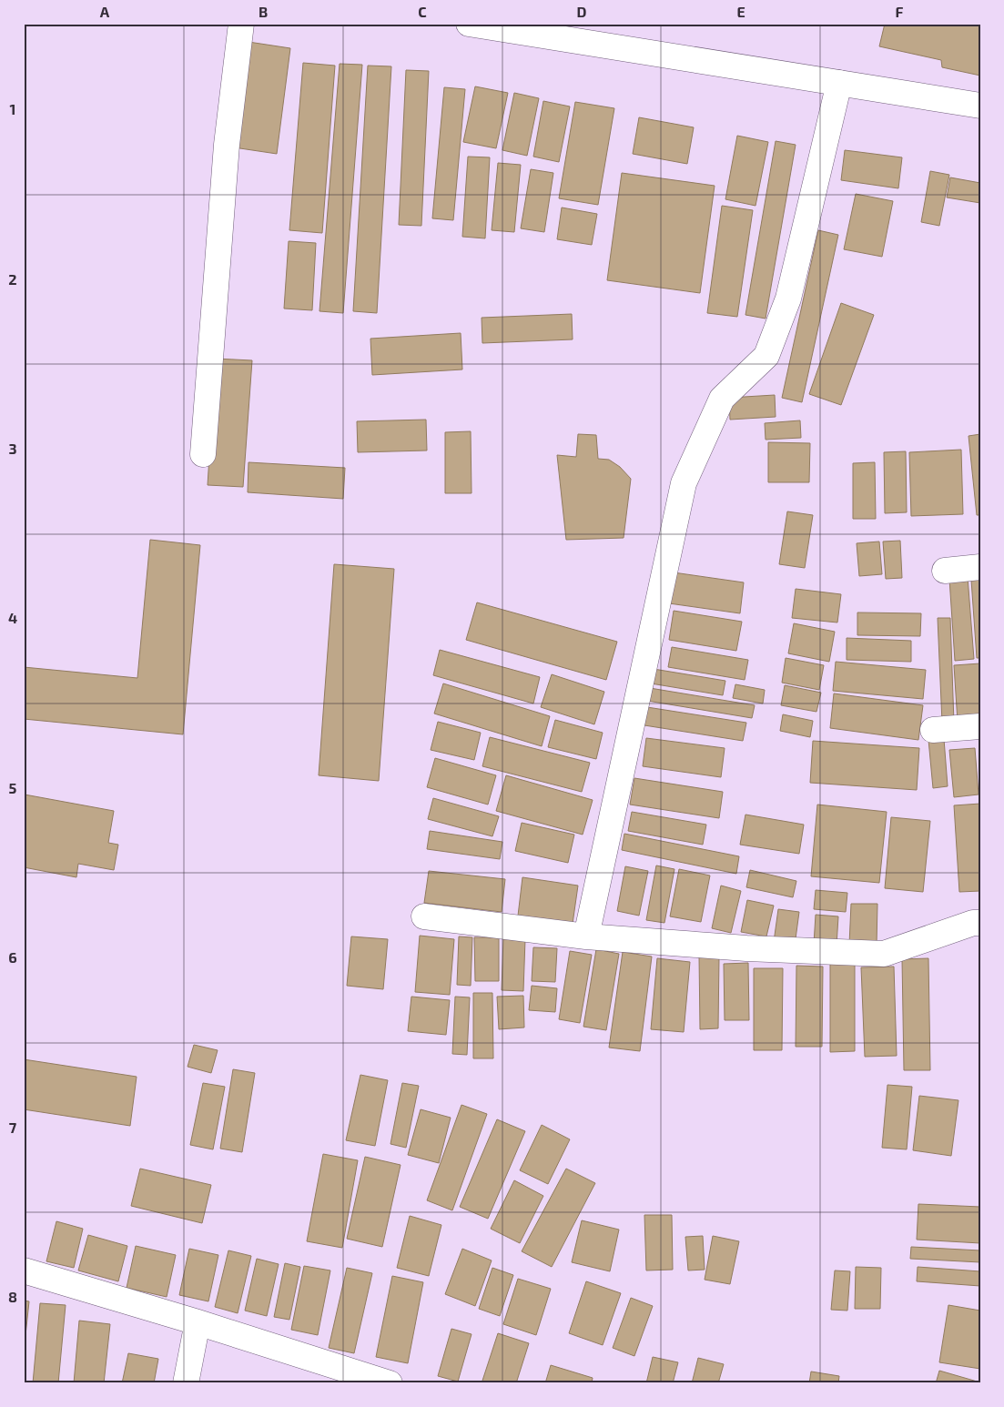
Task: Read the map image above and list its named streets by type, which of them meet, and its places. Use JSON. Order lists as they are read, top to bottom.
{
  "grid": {
    "columns": [
      "A",
      "B",
      "C",
      "D",
      "E",
      "F"
    ],
    "rows": [
      "1",
      "2",
      "3",
      "4",
      "5",
      "6",
      "7",
      "8"
    ]
  }
}
